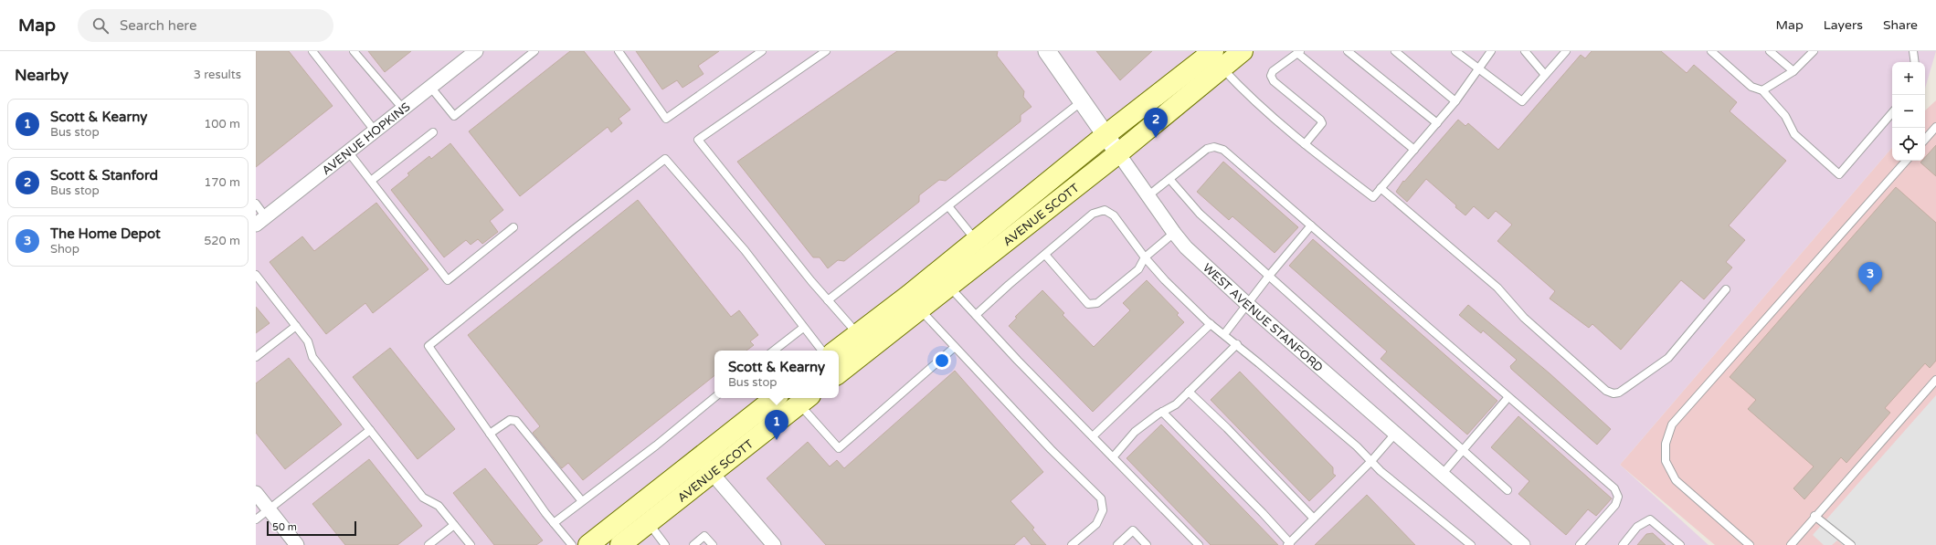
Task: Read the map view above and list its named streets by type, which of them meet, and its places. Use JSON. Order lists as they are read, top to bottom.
{
  "streets": {
    "main road": ["AVENUE SCOTT"],
    "street": ["AVENUE HOPKINS", "WEST AVENUE STANFORD"]
  },
  "crossings": [
    ["AVENUE SCOTT", "WEST AVENUE STANFORD"]
  ],
  "scale_bar": "50 m",
  "page": {
    "header": "Map",
    "search": "Search here",
    "nav": ["Map", "Layers", "Share"],
    "heading": ["Nearby", "3 results"],
    "map_buttons": ["+", "−"],
    "list": [
      {
        "mark": "1",
        "name": "Scott & Kearny",
        "note": "Bus stop",
        "value": "100 m"
      },
      {
        "mark": "2",
        "name": "Scott & Stanford",
        "note": "Bus stop",
        "value": "170 m"
      },
      {
        "mark": "3",
        "name": "The Home Depot",
        "note": "Shop",
        "value": "520 m"
      }
    ],
    "pins": ["2", "3", "1"],
    "popup": ["Scott & Kearny", "Bus stop"],
    "scale": "50 m"
  }
}
